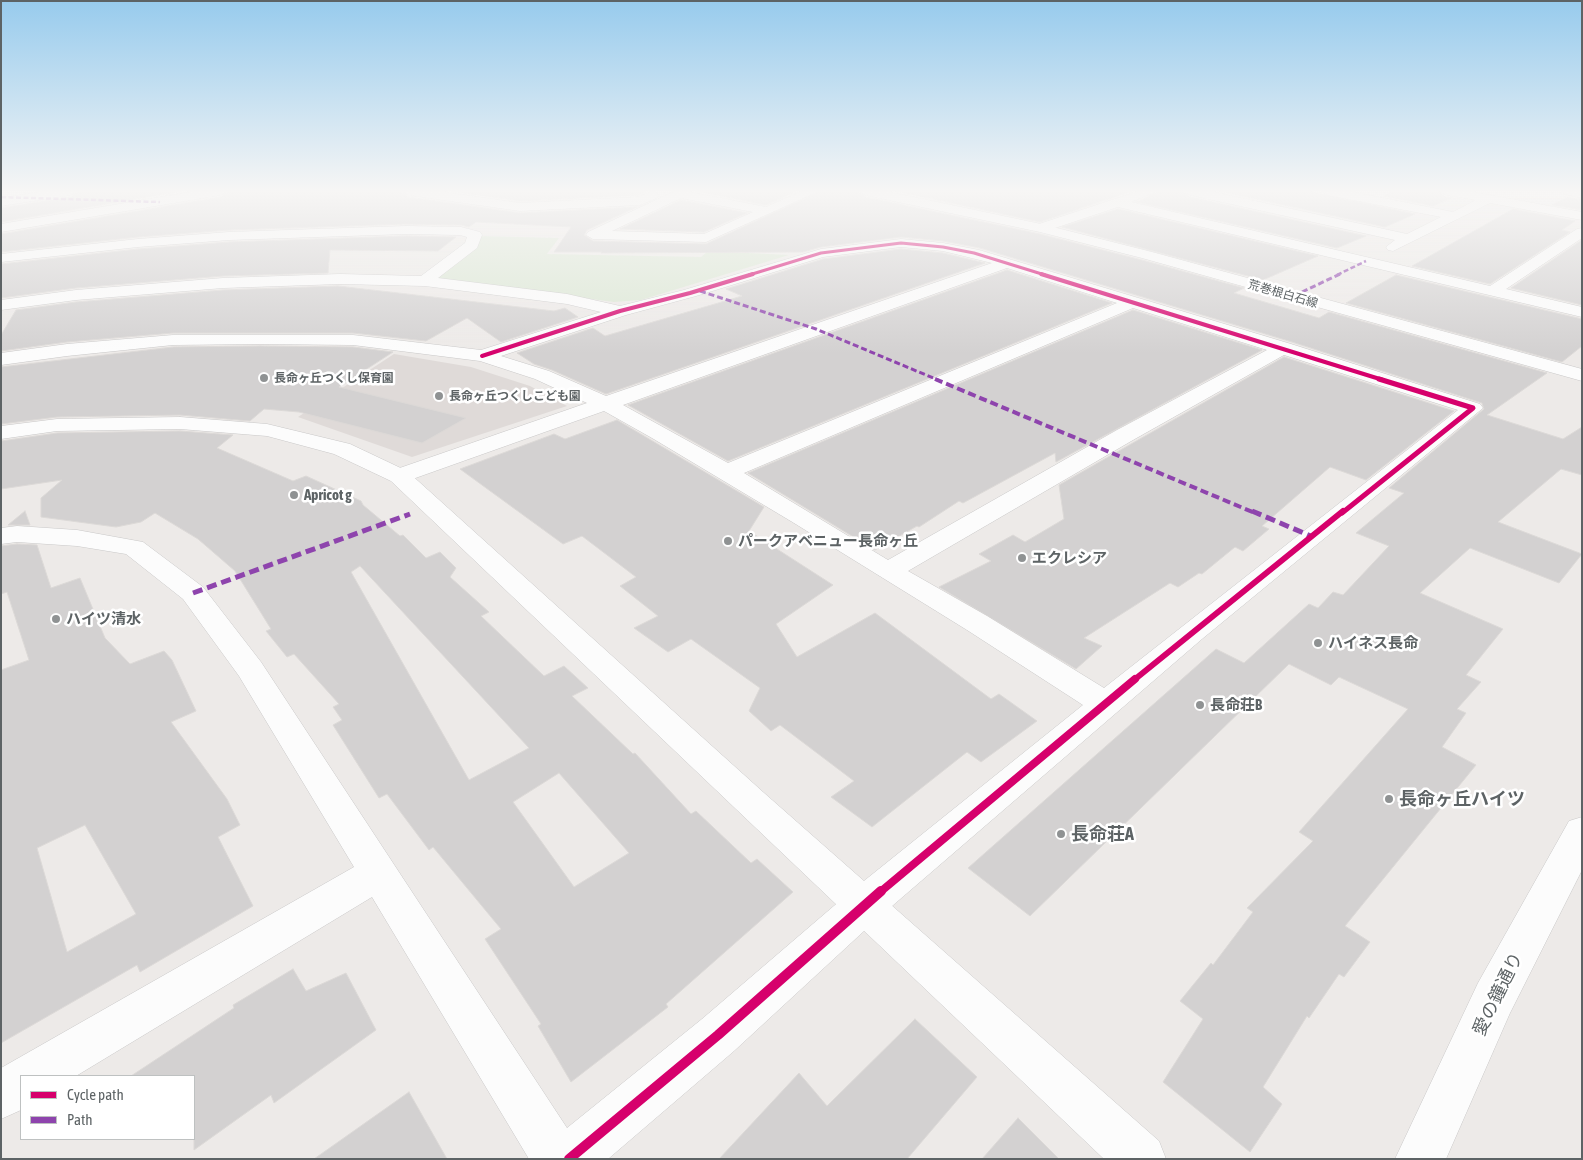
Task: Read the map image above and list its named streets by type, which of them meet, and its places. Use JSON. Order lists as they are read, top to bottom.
{
  "streets": {
    "street": ["荒巻根白石線", "愛の鐘通り"]
  },
  "places": [
    "長命ヶ丘つくし保育園",
    "長命ヶ丘つくしこども園",
    "Apricot g",
    "パークアベニュー長命ヶ丘",
    "エクレシア",
    "ハイツ清水",
    "ハイネス長命",
    "長命荘B",
    "長命ヶ丘ハイツ",
    "長命荘A"
  ],
  "legend": ["Cycle path", "Path"]
}
